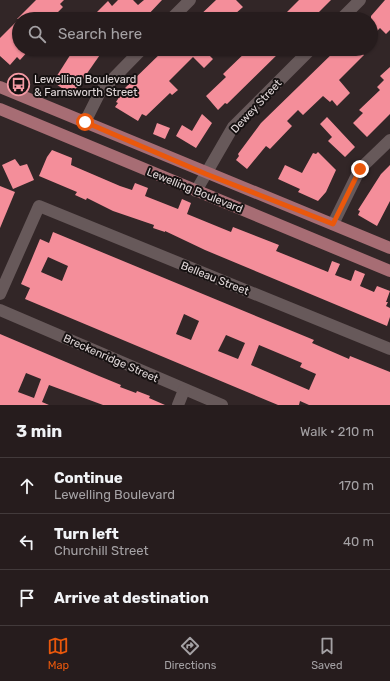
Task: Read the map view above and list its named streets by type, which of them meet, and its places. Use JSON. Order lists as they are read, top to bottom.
{
  "streets": {
    "main road": ["Lewelling Boulevard"],
    "street": ["Dewey Street", "Belleau Street", "Breckenridge Street"]
  },
  "crossings": [
    ["Dewey Street", "Lewelling Boulevard"]
  ],
  "places": {
    "bus stop": ["Lewelling Boulevard & Farnsworth Street"]
  },
  "page": {
    "search": "Search here",
    "heading": ["3 min", "Walk · 210 m"],
    "list": [
      ["Continue", "Lewelling Boulevard", "170 m"],
      ["Turn left", "Churchill Street", "40 m"],
      "Arrive at destination"
    ],
    "nav": ["Map", "Directions", "Saved"]
  }
}
